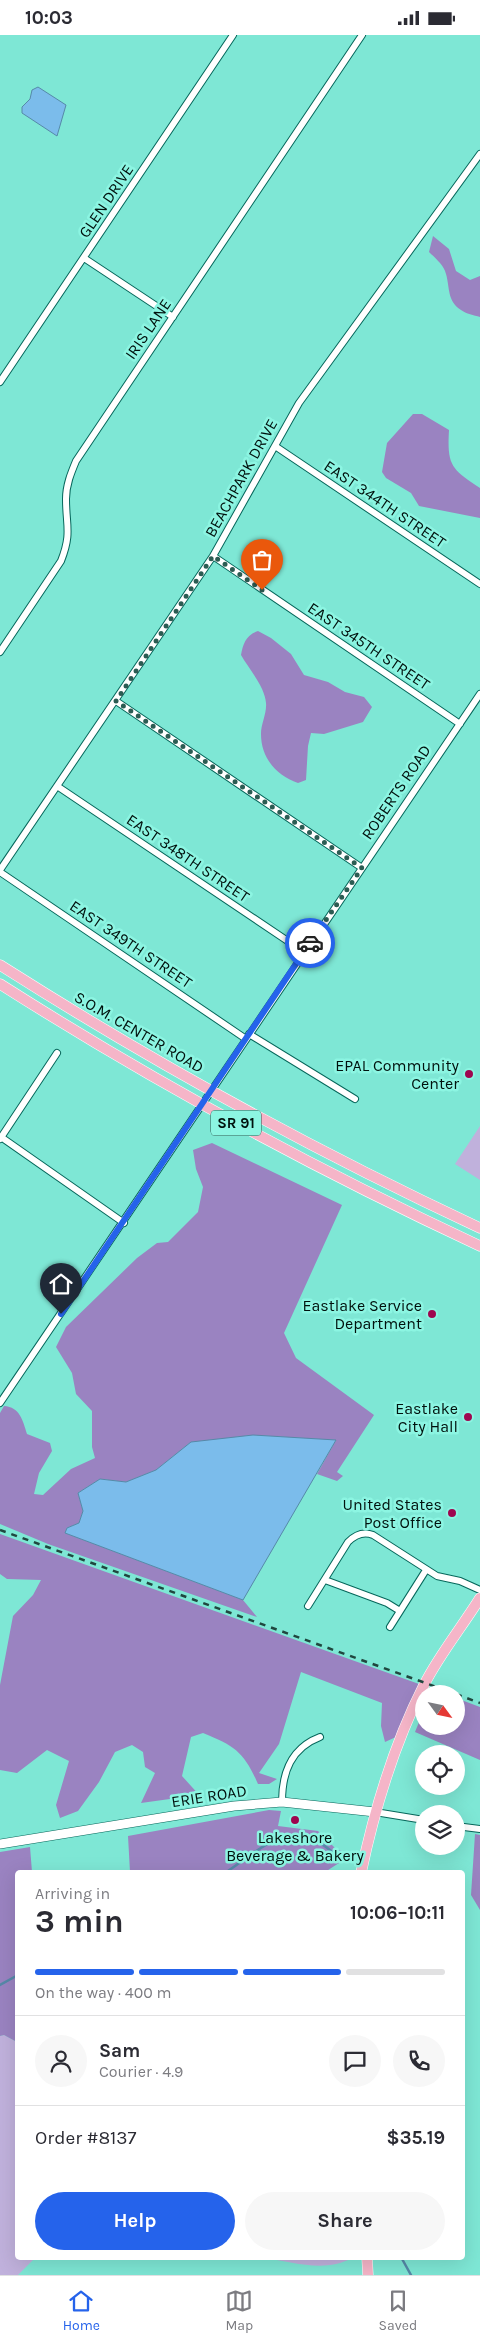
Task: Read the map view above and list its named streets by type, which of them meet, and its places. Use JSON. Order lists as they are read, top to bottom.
{
  "streets": {
    "main road": ["S.O.M. CENTER ROAD", "SR 91"],
    "street": [
      "GLEN DRIVE",
      "IRIS LANE",
      "BEACHPARK DRIVE",
      "EAST 344TH STREET",
      "EAST 345TH STREET",
      "ROBERTS ROAD",
      "EAST 348TH STREET",
      "EAST 349TH STREET",
      "ERIE ROAD"
    ]
  },
  "crossings": [
    ["BEACHPARK DRIVE", "EAST 344TH STREET"],
    ["BEACHPARK DRIVE", "EAST 345TH STREET"],
    ["BEACHPARK DRIVE", "EAST 348TH STREET"],
    ["BEACHPARK DRIVE", "EAST 349TH STREET"],
    ["EAST 345TH STREET", "ROBERTS ROAD"],
    ["ROBERTS ROAD", "EAST 348TH STREET"],
    ["ROBERTS ROAD", "EAST 349TH STREET"],
    ["ROBERTS ROAD", "S.O.M. CENTER ROAD"]
  ],
  "places": [
    "EPAL Community Center",
    "Eastlake Service Department",
    "Eastlake City Hall",
    "United States Post Office",
    "Lakeshore Beverage & Bakery"
  ],
  "north": "bottom right",
  "page": {
    "status": "10:03",
    "heading": ["3 min", "Arriving in", "10:06–10:11"],
    "panel": [
      "Sam",
      "Courier · 4.9",
      "Order #8137",
      "$35.19"
    ],
    "bar": "On the way · 400 m",
    "buttons": ["Help", "Share"],
    "tabs": ["Home", "Map", "Saved"]
  }
}
